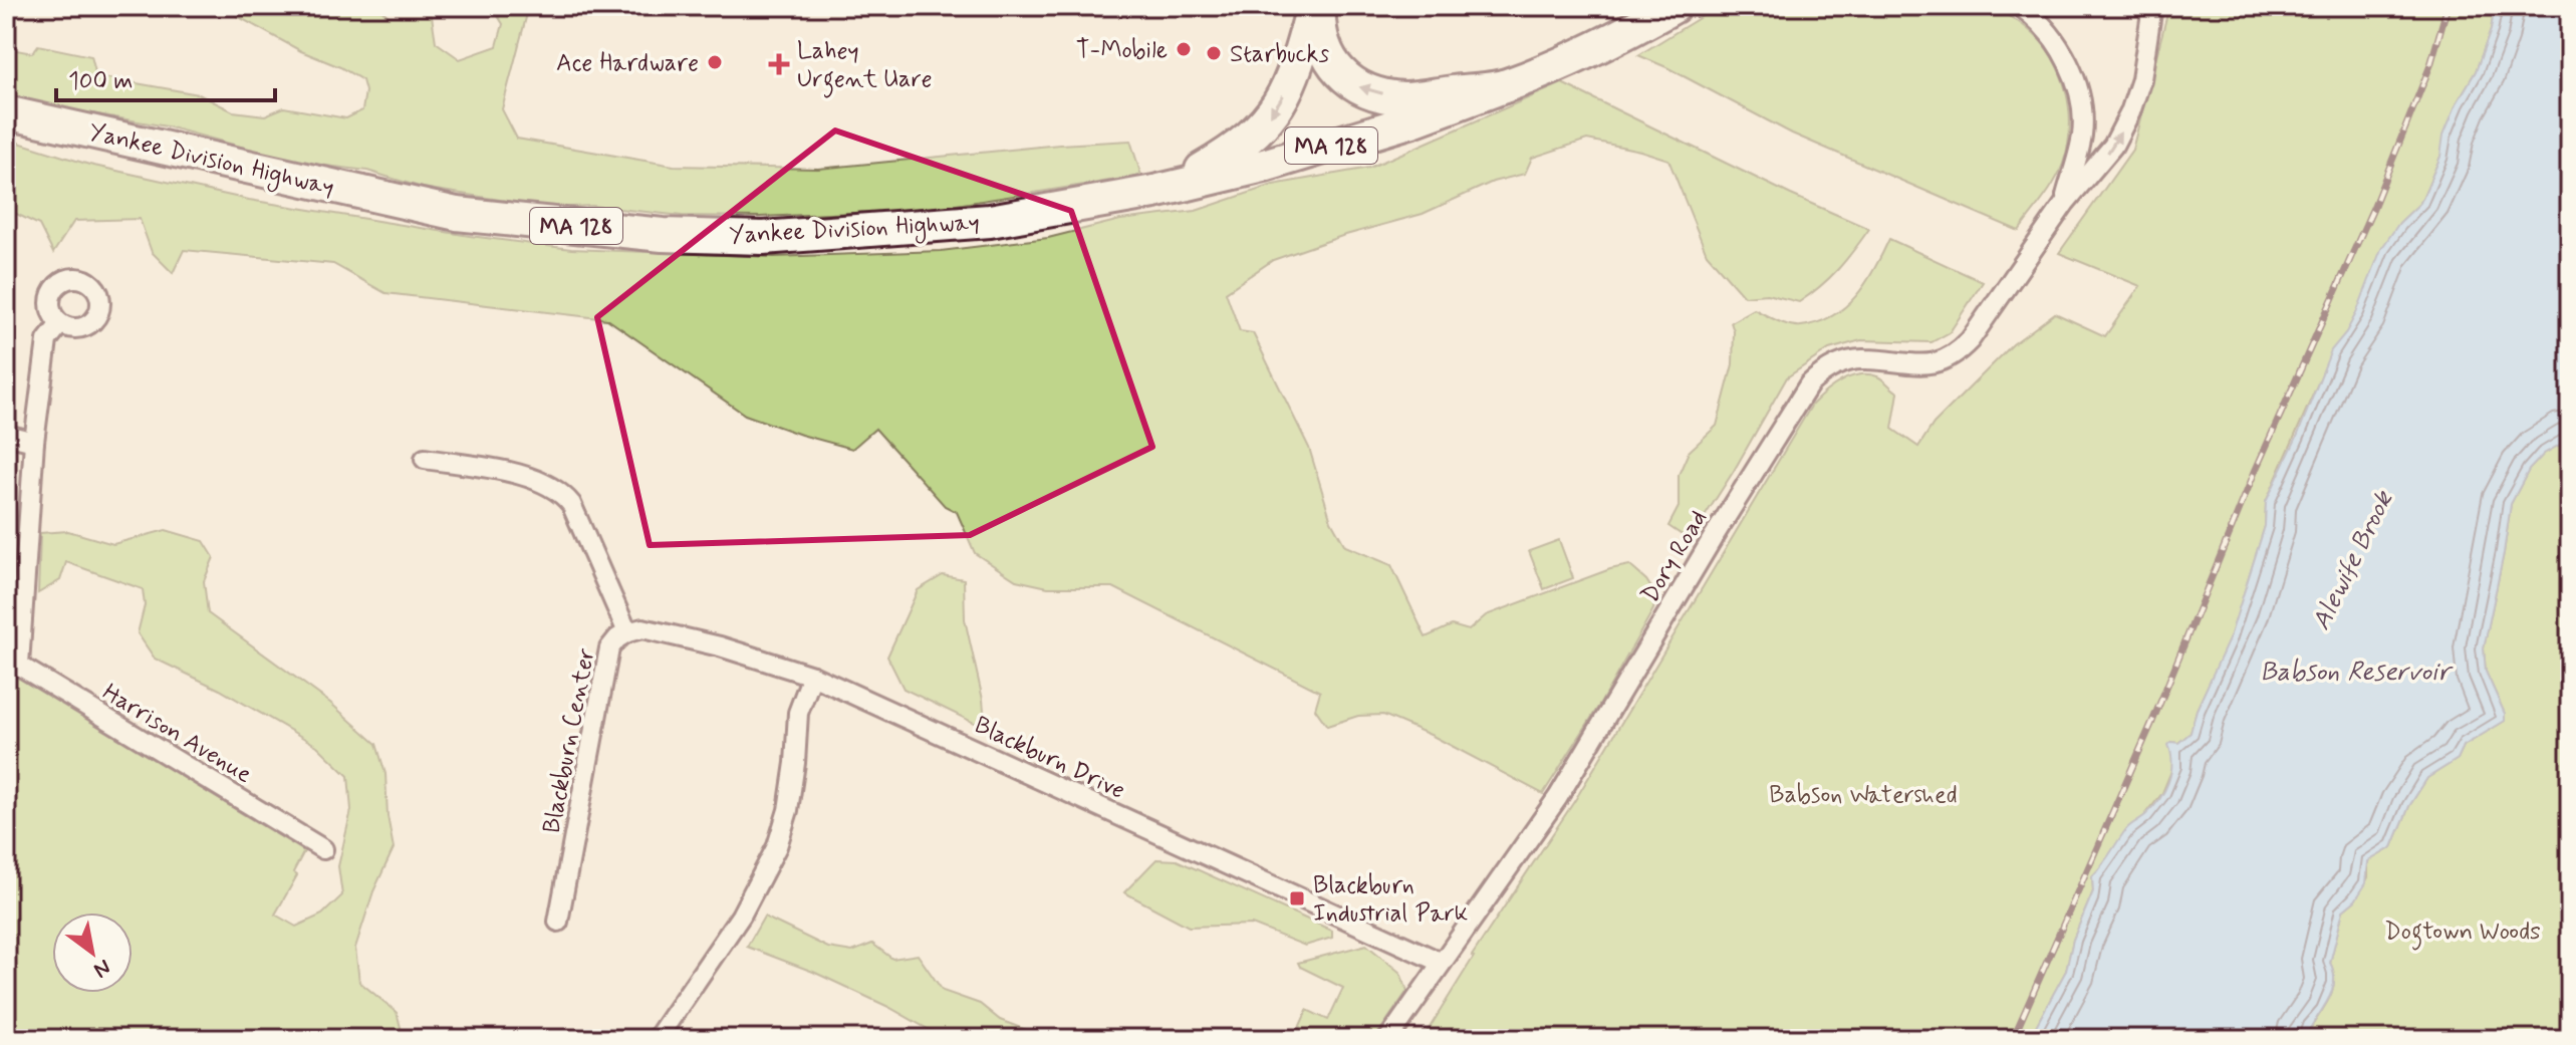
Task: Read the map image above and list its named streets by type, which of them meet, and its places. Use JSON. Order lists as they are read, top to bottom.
{
  "streets": {
    "highway": ["MA 128", "Yankee Division Highway"],
    "street": [
      "Dory Road",
      "Harrison Avenue",
      "Blackburn Center",
      "Blackburn Drive"
    ]
  },
  "crossings": [
    ["MA 128", "Yankee Division Highway"],
    ["Dory Road", "Blackburn Drive"],
    ["Blackburn Center", "Blackburn Drive"]
  ],
  "water": ["Alewife Brook", "Babson Reservoir"],
  "parks": ["Babson Watershed", "Dogtown Woods"],
  "places": {
    "other": ["T-Mobile", "Starbucks", "Ace Hardware"],
    "health": ["Lahey Urgent Uare"],
    "transit": ["Blackburn Industrial Park"]
  },
  "scale_bar": "100 m",
  "north": "bottom right"
}
